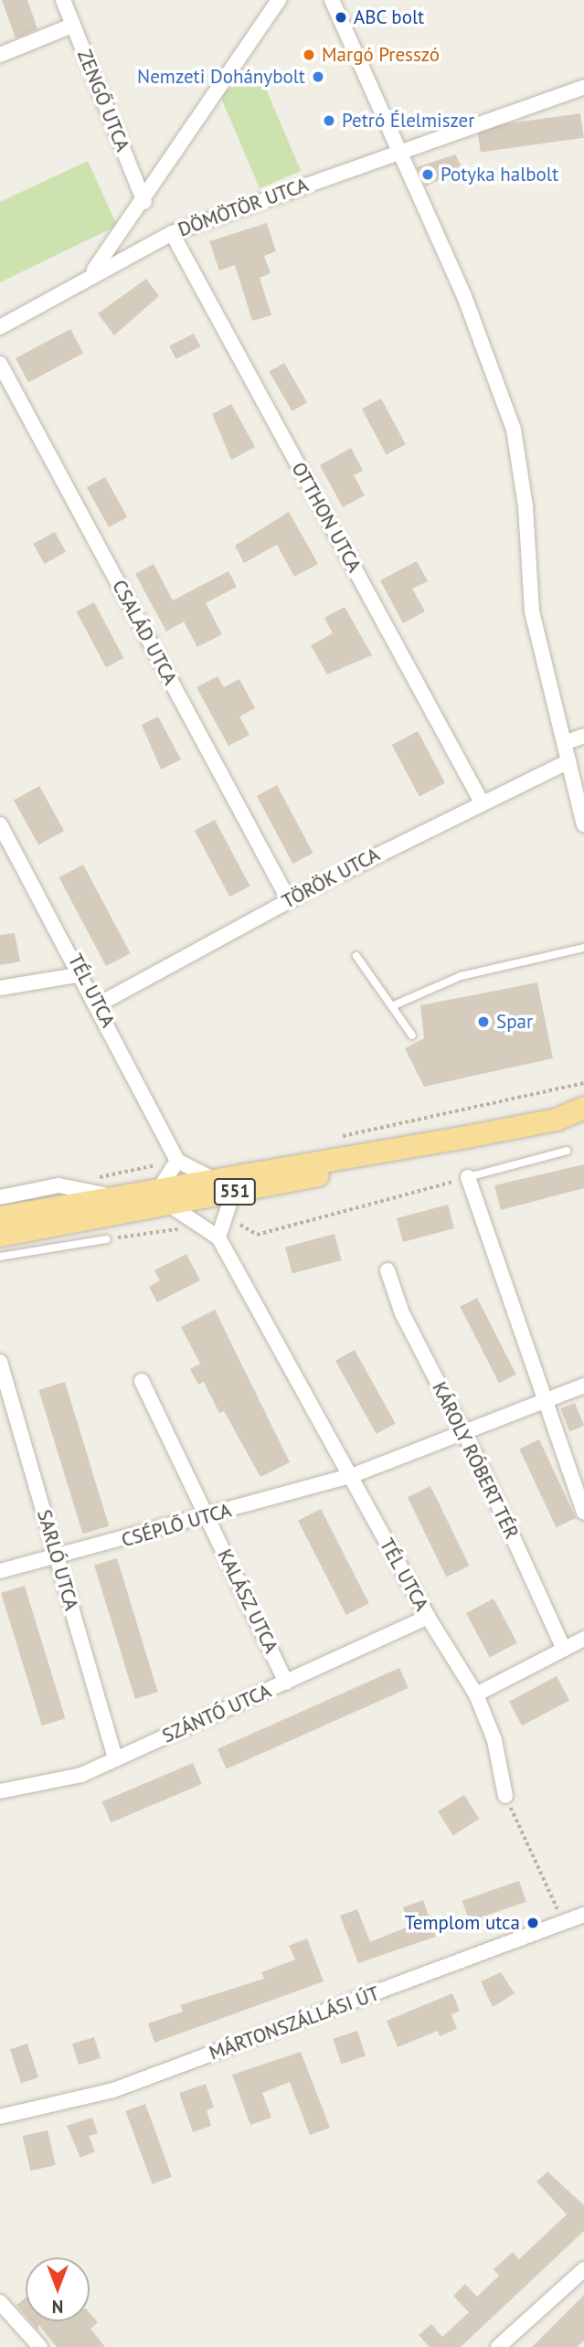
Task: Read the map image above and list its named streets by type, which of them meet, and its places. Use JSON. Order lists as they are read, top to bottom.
{
  "streets": {
    "main road": ["551"],
    "street": [
      "ZENGŐ UTCA",
      "DÖMÖTÖR UTCA",
      "OTTHON UTCA",
      "CSALÁD UTCA",
      "TÖRÖK UTCA",
      "TÉL UTCA",
      "KÁROLY RÓBERT TÉR",
      "CSÉPLŐ UTCA",
      "SARLÓ UTCA",
      "KALÁSZ UTCA",
      "SZÁNTÓ UTCA",
      "MÁRTONSZÁLLÁSI ÚT"
    ]
  },
  "crossings": [
    ["ZENGŐ UTCA", "DÖMÖTÖR UTCA"],
    ["DÖMÖTÖR UTCA", "OTTHON UTCA"],
    ["OTTHON UTCA", "TÖRÖK UTCA"],
    ["CSALÁD UTCA", "TÖRÖK UTCA"],
    ["TÖRÖK UTCA", "TÉL UTCA"],
    ["TÉL UTCA", "551"],
    ["TÉL UTCA", "CSÉPLŐ UTCA"],
    ["TÉL UTCA", "SZÁNTÓ UTCA"],
    ["KÁROLY RÓBERT TÉR", "CSÉPLŐ UTCA"],
    ["CSÉPLŐ UTCA", "SARLÓ UTCA"],
    ["CSÉPLŐ UTCA", "KALÁSZ UTCA"],
    ["SARLÓ UTCA", "SZÁNTÓ UTCA"],
    ["KALÁSZ UTCA", "SZÁNTÓ UTCA"]
  ],
  "places": [
    "ABC bolt",
    "Margó Presszó",
    "Nemzeti Dohánybolt",
    "Petró Élelmiszer",
    "Potyka halbolt",
    "Spar",
    "Templom utca"
  ],
  "north": "bottom"
}
